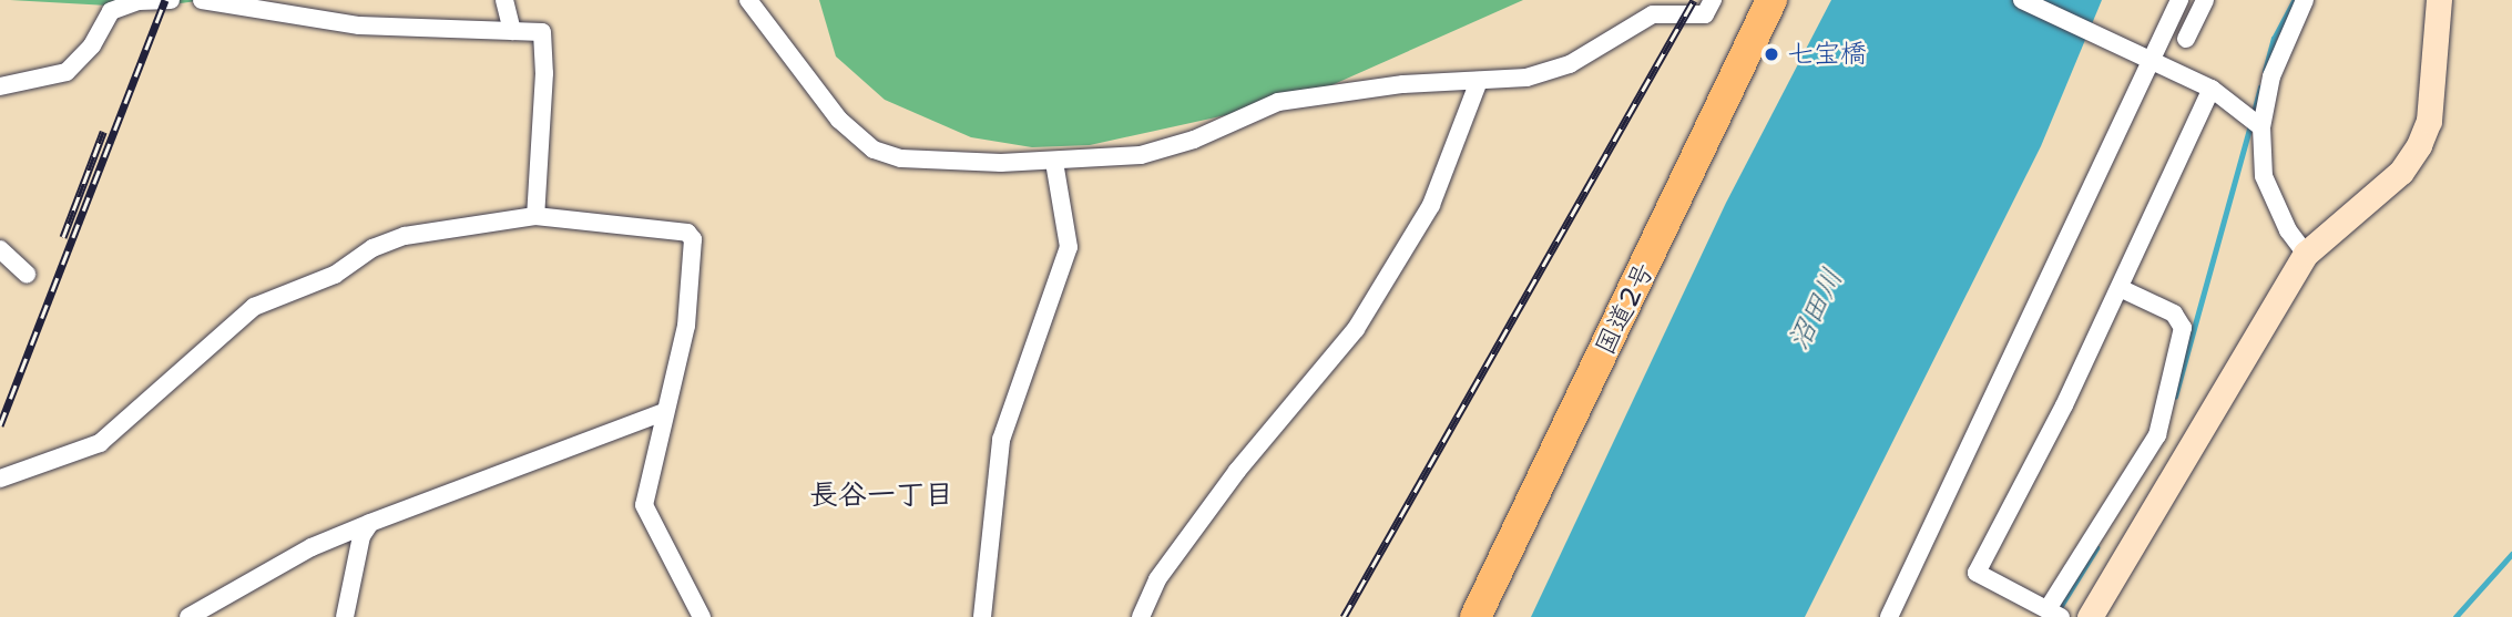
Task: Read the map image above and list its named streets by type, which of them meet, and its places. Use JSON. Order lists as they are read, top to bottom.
{
  "streets": {
    "highway": ["国道2号"]
  },
  "districts": ["長谷一丁目"],
  "water": ["沼田川"],
  "places": ["七宝橋"]
}
